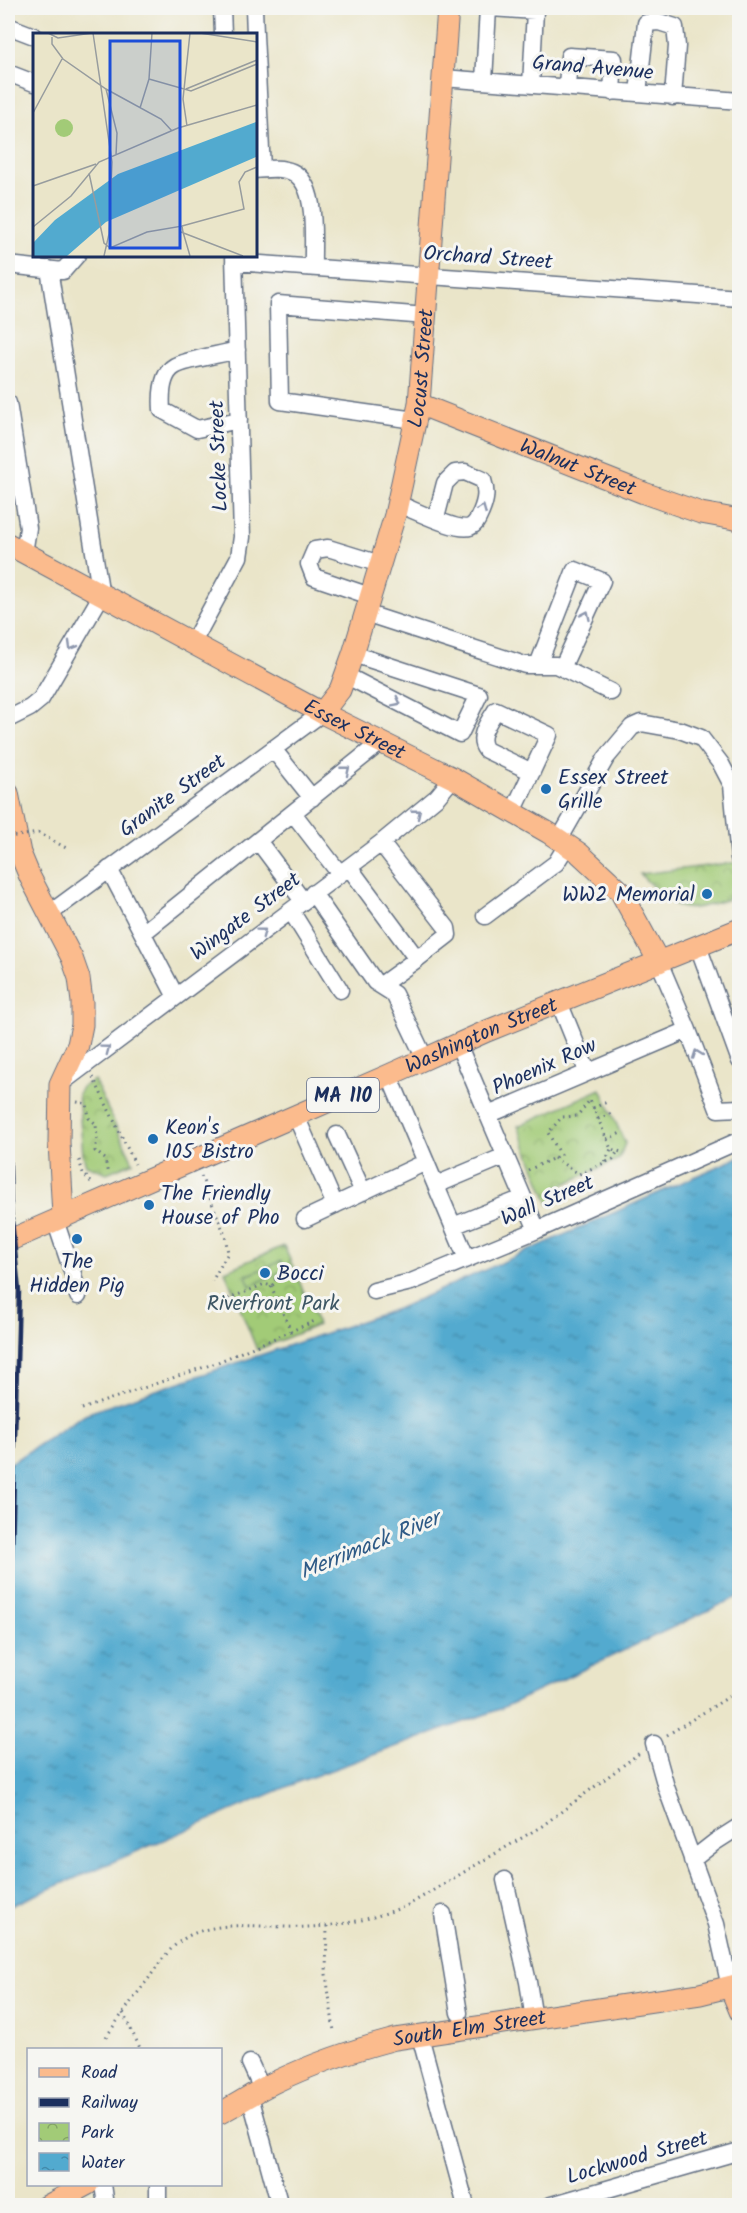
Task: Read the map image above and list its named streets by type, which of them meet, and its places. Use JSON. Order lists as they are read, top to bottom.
{
  "streets": {
    "main road": [
      "Locust Street",
      "Walnut Street",
      "Essex Street",
      "Washington Street",
      "MA 110",
      "South Elm Street"
    ],
    "street": [
      "Grand Avenue",
      "Orchard Street",
      "Locke Street",
      "Granite Street",
      "Wingate Street",
      "Phoenix Row",
      "Wall Street",
      "Lockwood Street"
    ]
  },
  "crossings": [
    ["Grand Avenue", "Locust Street"],
    ["Orchard Street", "Locust Street"],
    ["Orchard Street", "Locke Street"],
    ["Locust Street", "Walnut Street"],
    ["Locust Street", "Essex Street"],
    ["Locust Street", "Granite Street"],
    ["Locke Street", "Essex Street"],
    ["Essex Street", "Granite Street"],
    ["Essex Street", "Wingate Street"],
    ["Essex Street", "Washington Street"],
    ["Essex Street", "MA 110"],
    ["Washington Street", "Phoenix Row"],
    ["Washington Street", "MA 110"]
  ],
  "water": ["Merrimack River"],
  "parks": ["Riverfront Park"],
  "places": [
    "Essex Street Grille",
    "WW2 Memorial",
    "Keon's 105 Bistro",
    "The Friendly House of Pho",
    "The Hidden Pig",
    "Bocci"
  ],
  "legend": [
    "Road",
    "Railway",
    "Park",
    "Water"
  ]
}
